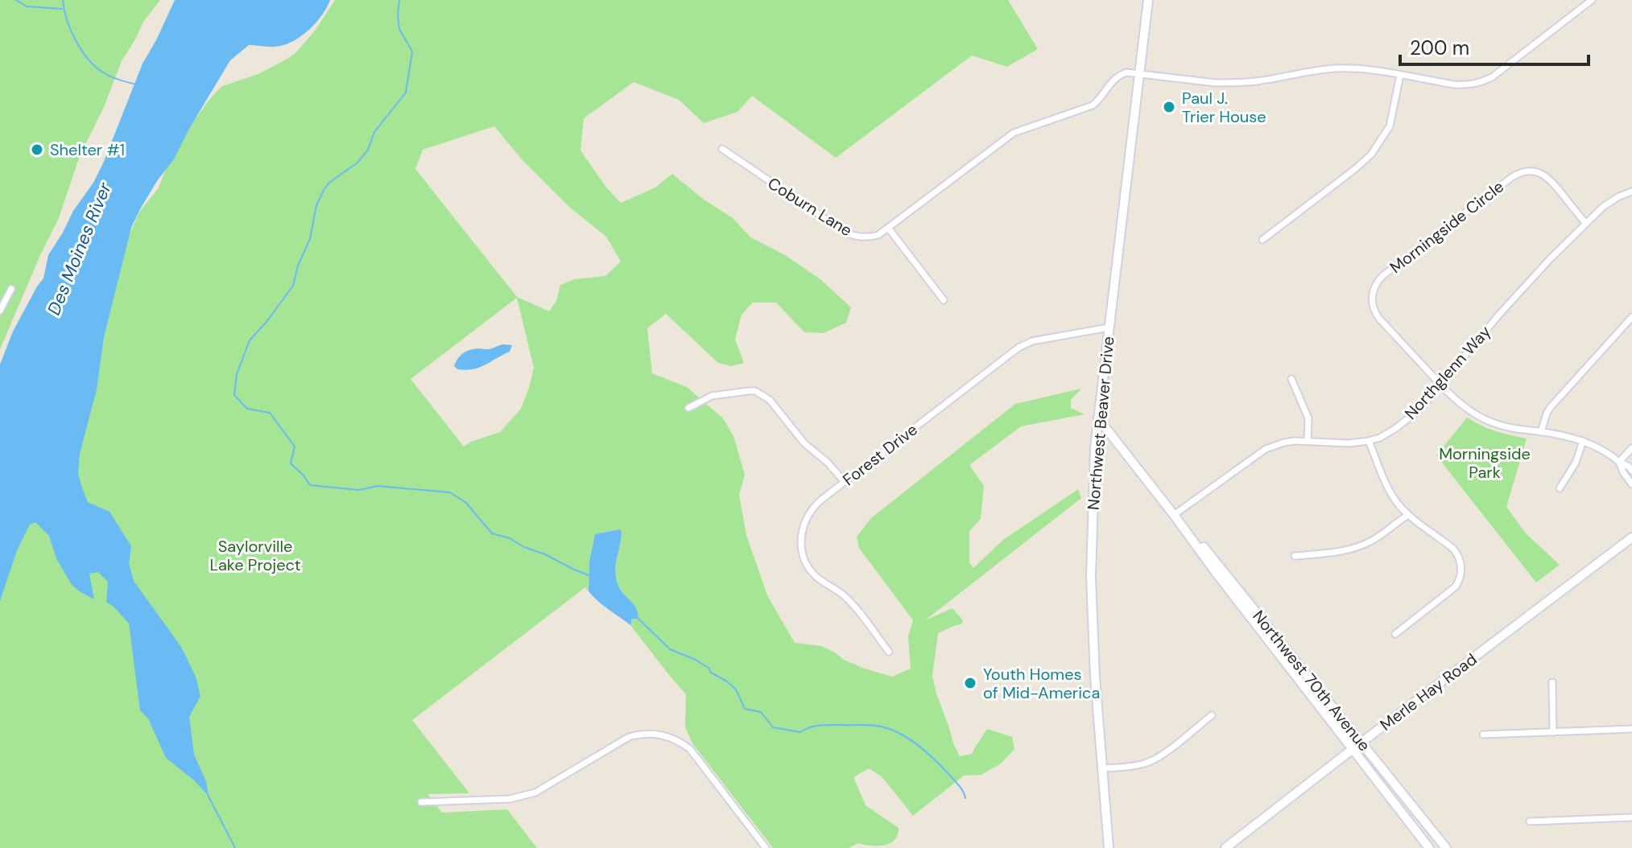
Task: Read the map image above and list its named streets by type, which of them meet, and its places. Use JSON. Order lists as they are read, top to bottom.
{
  "streets": {
    "main road": ["Northwest Beaver Drive", "Northwest 70th Avenue", "Merle Hay Road"],
    "street": [
      "Coburn Lane",
      "Morningside Circle",
      "Northglenn Way",
      "Forest Drive"
    ]
  },
  "crossings": [
    ["Coburn Lane", "Northwest Beaver Drive"],
    ["Morningside Circle", "Northglenn Way"],
    ["Northglenn Way", "Northwest 70th Avenue"],
    ["Northwest Beaver Drive", "Forest Drive"],
    ["Northwest Beaver Drive", "Northwest 70th Avenue"],
    ["Northwest 70th Avenue", "Merle Hay Road"]
  ],
  "water": ["Des Moines River"],
  "parks": ["Morningside Park", "Saylorville Lake Project"],
  "places": ["Paul J. Trier House", "Shelter #1", "Youth Homes of Mid-America"],
  "scale_bar": "200 m"
}
